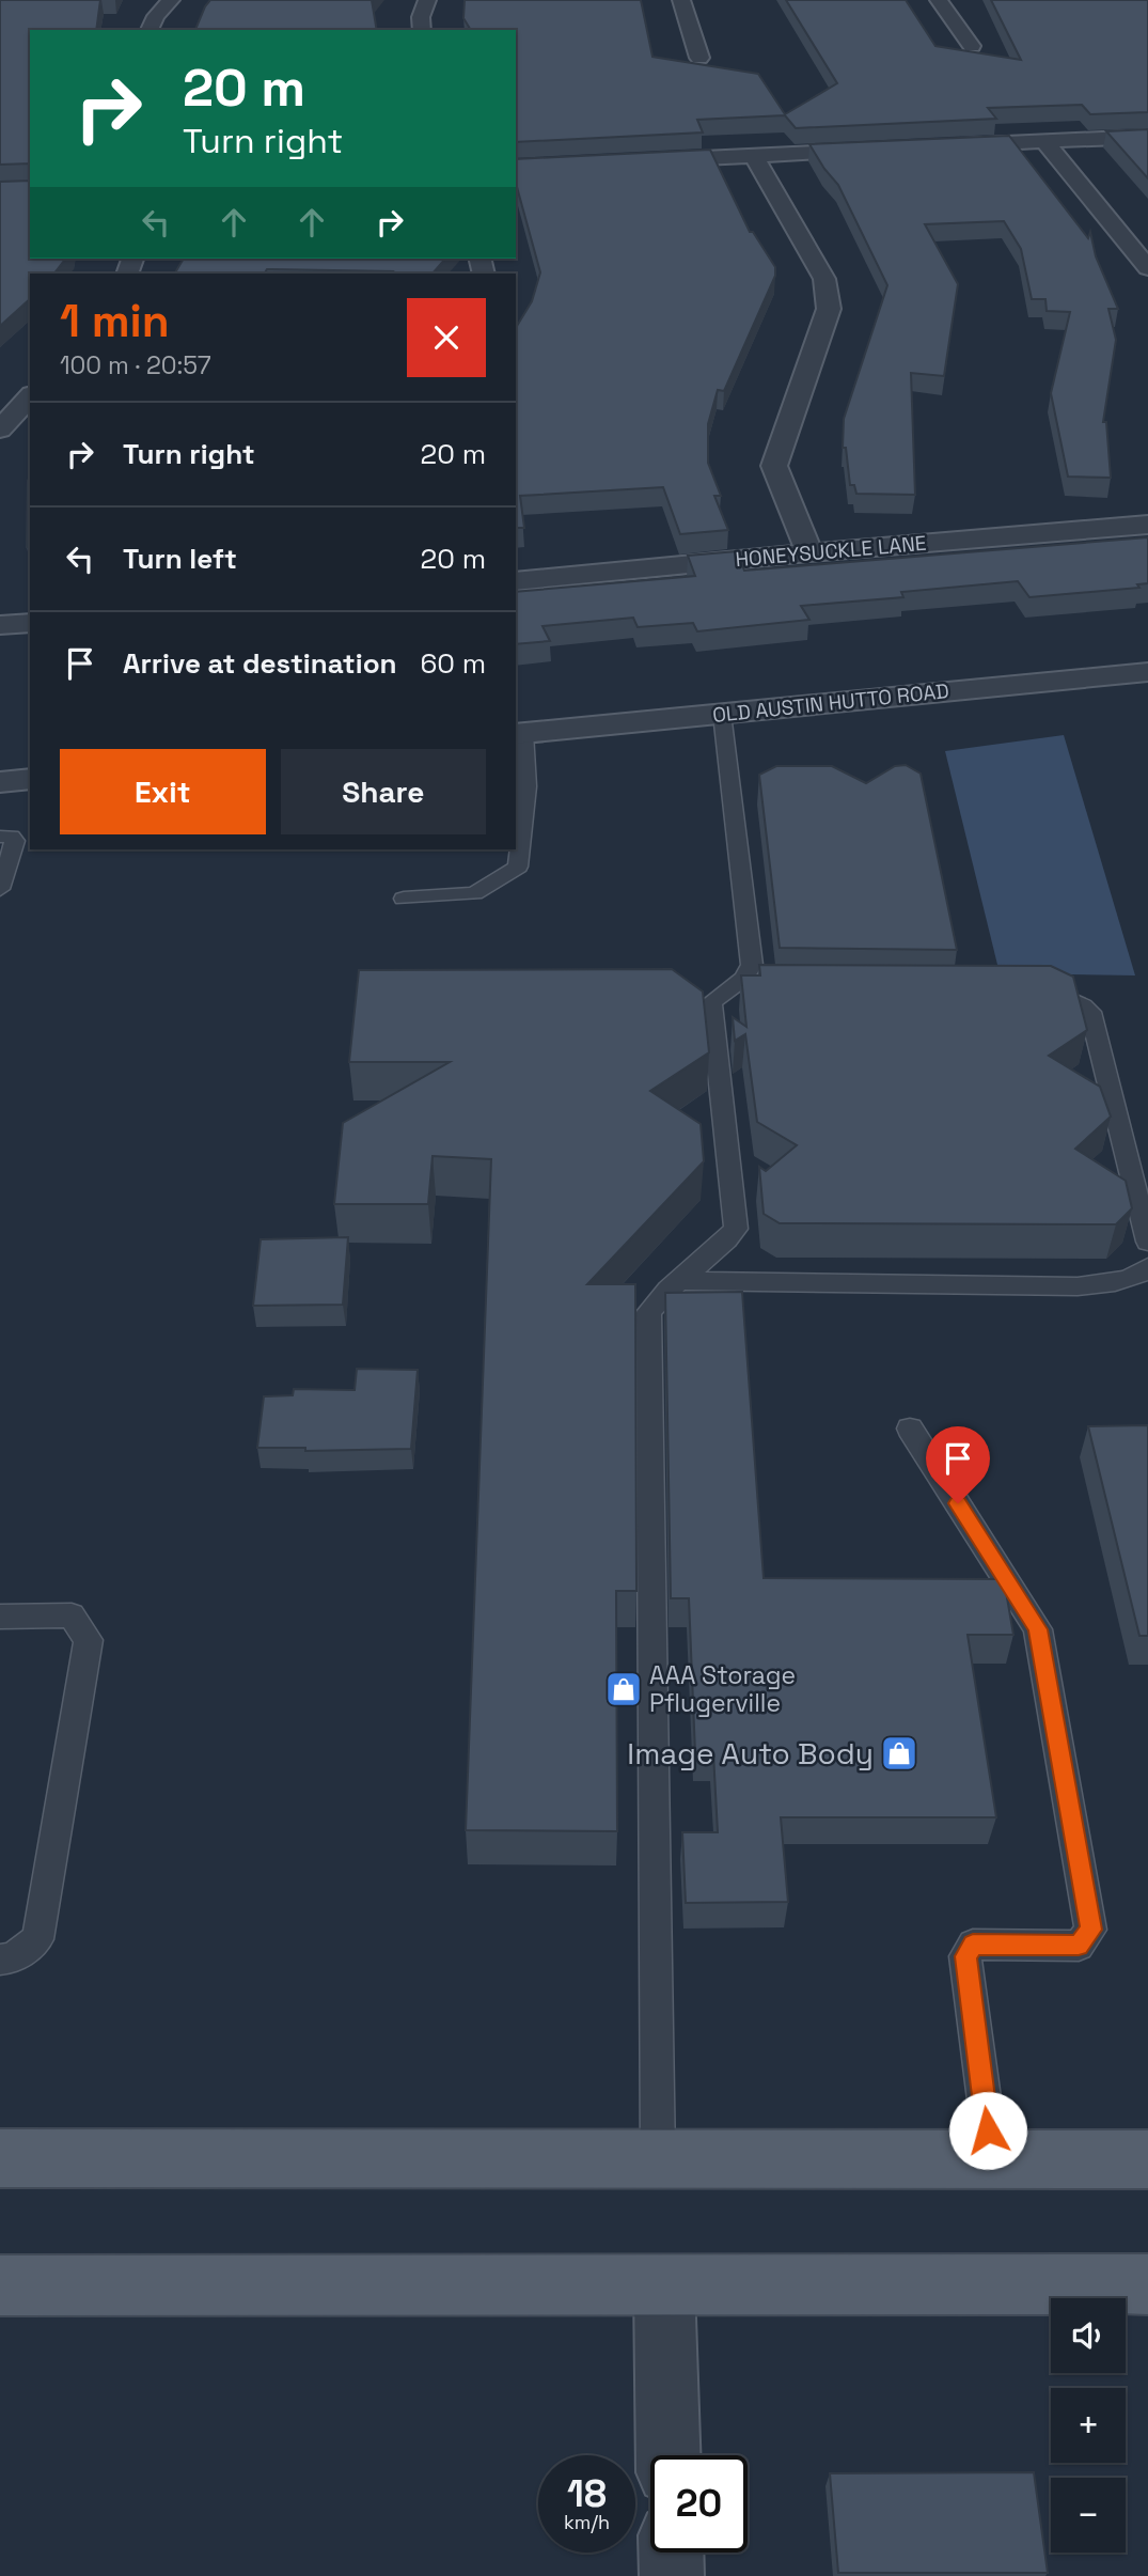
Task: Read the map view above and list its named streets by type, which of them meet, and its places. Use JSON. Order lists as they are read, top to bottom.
{
  "streets": {
    "street": ["HONEYSUCKLE LANE", "OLD AUSTIN HUTTO ROAD"]
  },
  "places": {
    "shop": ["AAA Storage Pflugerville", "Image Auto Body"]
  },
  "page": {
    "turn": ["20 m", "Turn right"],
    "heading": ["1 min", "100 m · 20:57"],
    "list": [
      {
        "name": "Turn right",
        "value": "20 m"
      },
      {
        "name": "Turn left",
        "value": "20 m"
      },
      {
        "name": "Arrive at destination",
        "value": "60 m"
      }
    ],
    "buttons": ["Exit", "Share"],
    "map_buttons": ["+", "−"],
    "speed": "18 km/h",
    "limit": "20"
  }
}
